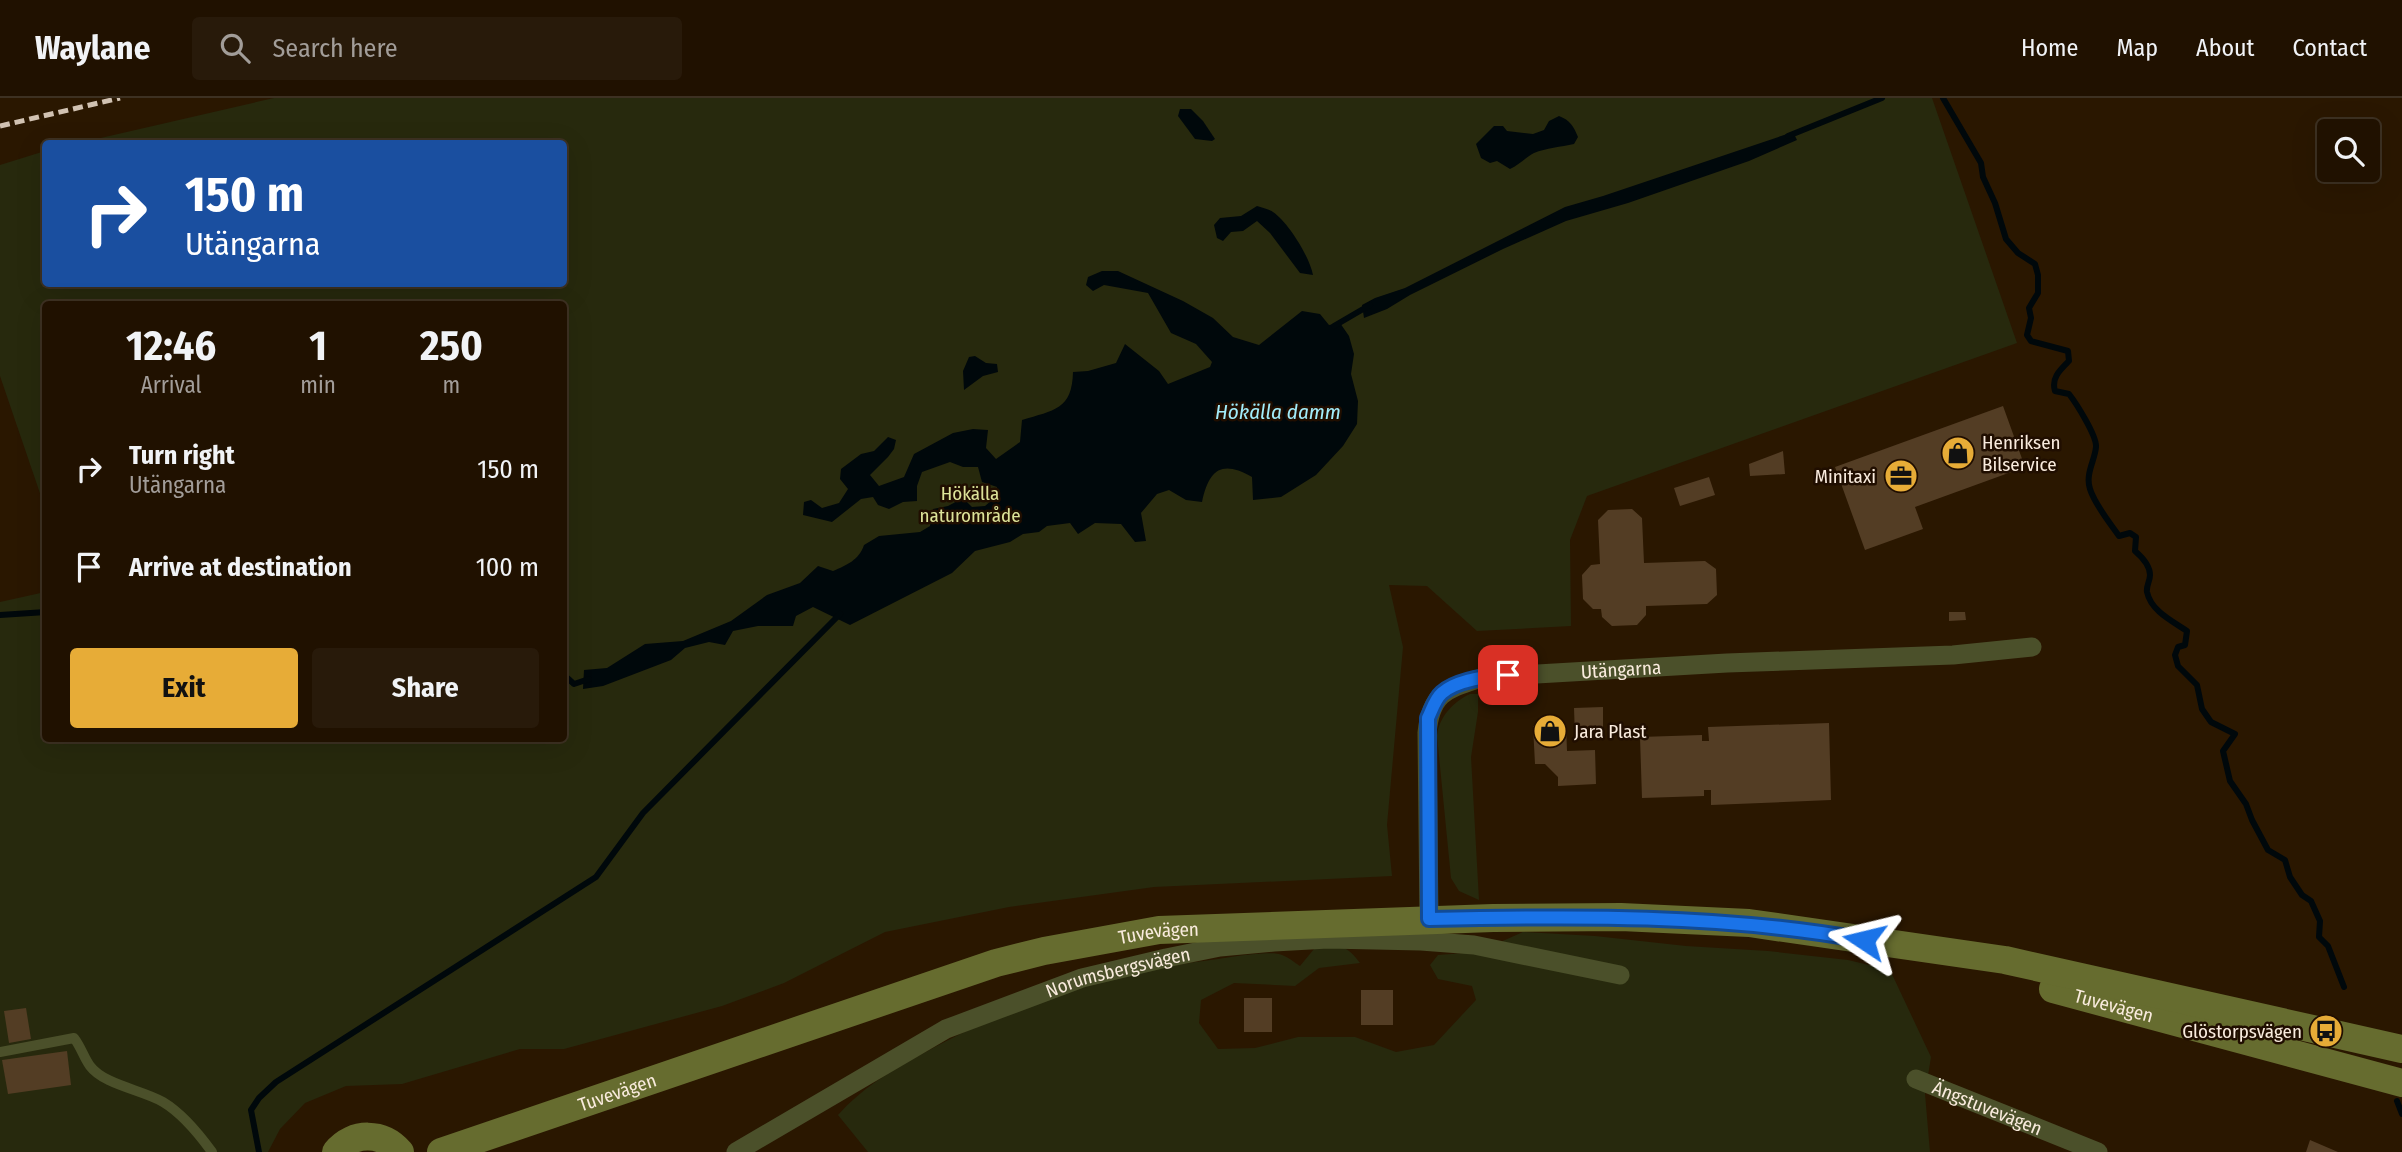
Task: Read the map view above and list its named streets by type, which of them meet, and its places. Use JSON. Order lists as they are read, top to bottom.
{
  "streets": {
    "main road": ["Tuvevägen"],
    "street": ["Utängarna", "Norumsbergsvägen", "Ängstuvevägen"]
  },
  "crossings": [
    ["Utängarna", "Tuvevägen"]
  ],
  "water": ["Hökälla damm"],
  "parks": ["Hökälla naturområde"],
  "places": {
    "shop": ["Henriksen Bilservice", "Jara Plast"],
    "office": ["Minitaxi"],
    "bus stop": ["Glöstorpsvägen"]
  },
  "page": {
    "header": "Waylane",
    "search": "Search here",
    "nav": [
      "Home",
      "Map",
      "About",
      "Contact"
    ],
    "turn": ["150 m", "Utängarna"],
    "eta": [
      "12:46",
      "Arrival",
      "1",
      "min",
      "250",
      "m"
    ],
    "list": [
      {
        "name": "Turn right",
        "note": "Utängarna",
        "value": "150 m"
      },
      {
        "name": "Arrive at destination",
        "value": "100 m"
      }
    ],
    "buttons": ["Exit", "Share"]
  }
}
